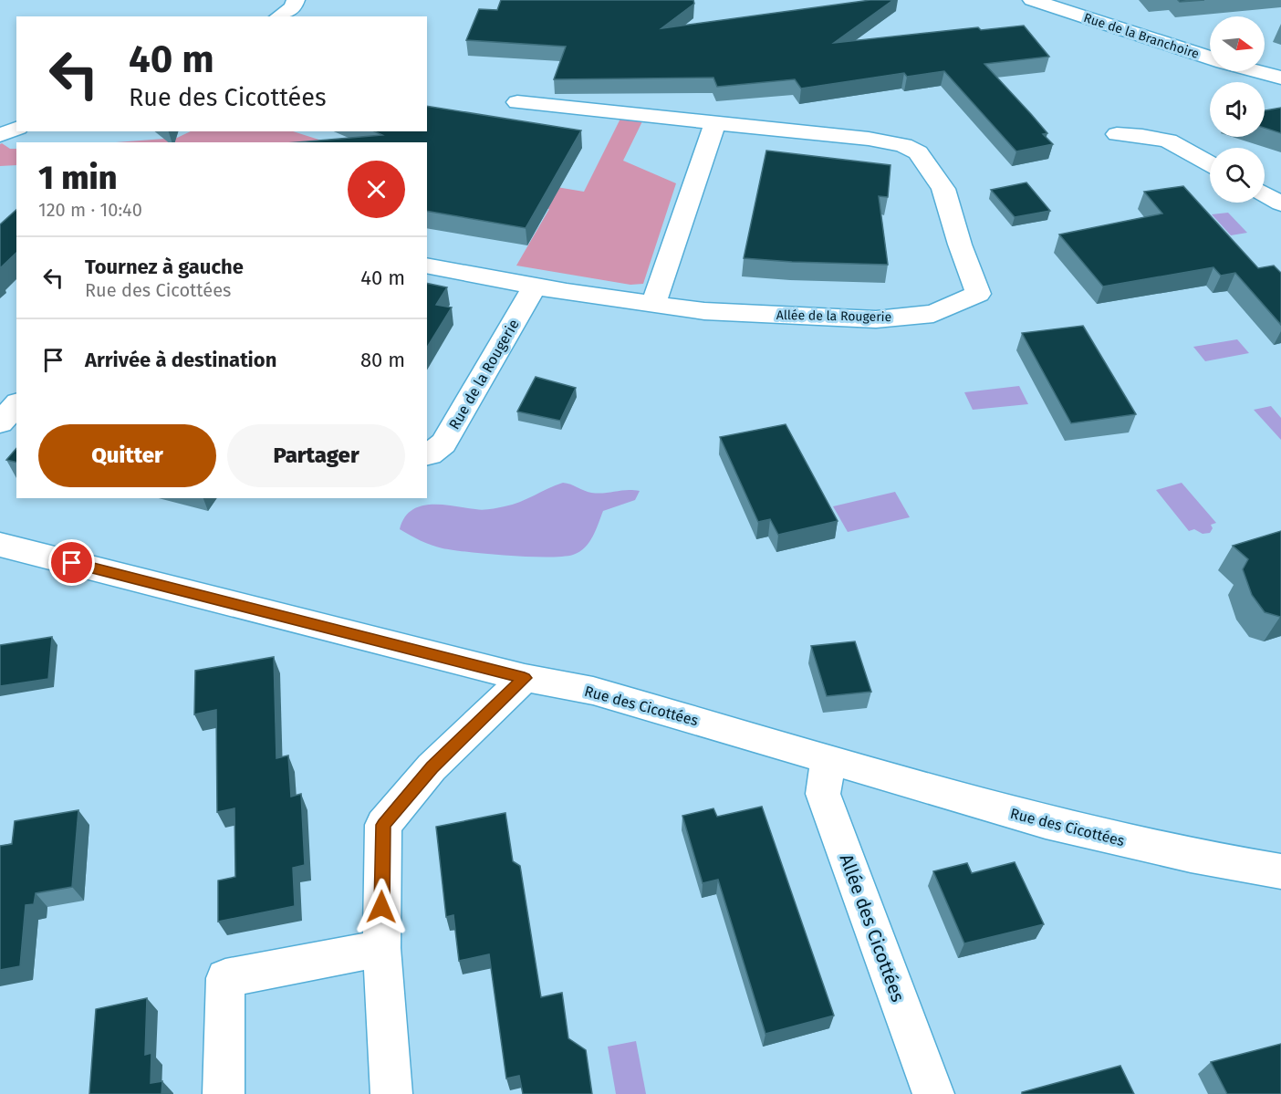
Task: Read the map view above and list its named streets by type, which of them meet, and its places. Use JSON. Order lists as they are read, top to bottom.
{
  "streets": {
    "street": [
      "Rue de la Branchoire",
      "Allée de la Rougerie",
      "Rue de la Rougerie",
      "Rue des Cicottées",
      "Allée des Cicottées"
    ]
  },
  "crossings": [
    ["Allée de la Rougerie", "Rue de la Rougerie"],
    ["Rue des Cicottées", "Allée des Cicottées"]
  ],
  "north": "right",
  "page": {
    "turn": ["40 m", "Rue des Cicottées"],
    "heading": ["1 min", "120 m · 10:40"],
    "list": [
      {
        "name": "Tournez à gauche",
        "note": "Rue des Cicottées",
        "value": "40 m"
      },
      {
        "name": "Arrivée à destination",
        "value": "80 m"
      }
    ],
    "buttons": ["Quitter", "Partager"]
  }
}
